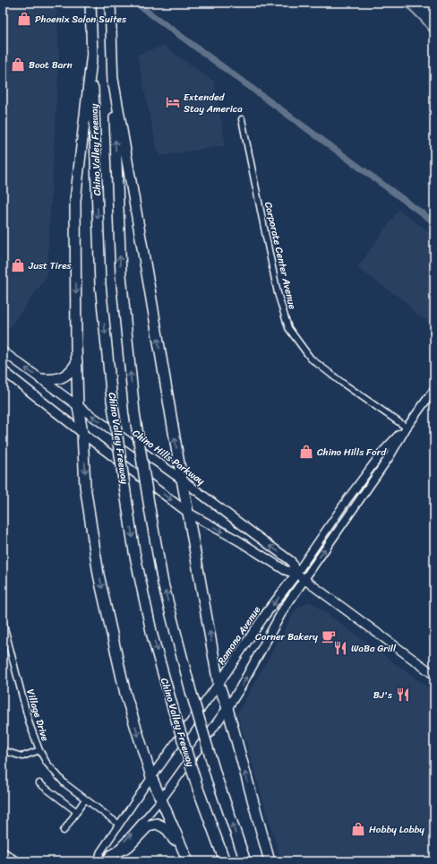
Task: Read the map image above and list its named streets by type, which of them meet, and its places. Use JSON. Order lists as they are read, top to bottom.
{
  "streets": {
    "highway": ["Chino Valley Freeway"],
    "main road": ["Chino Hills Parkway", "Ramona Avenue"],
    "street": ["Corporate Center Avenue", "Village Drive"]
  },
  "crossings": [
    ["Corporate Center Avenue", "Ramona Avenue"],
    ["Chino Hills Parkway", "Ramona Avenue"],
    ["Ramona Avenue", "Village Drive"]
  ],
  "places": {
    "shop": [
      "Phoenix Salon Suites",
      "Boot Barn",
      "Just Tires",
      "Chino Hills Ford",
      "Hobby Lobby"
    ],
    "hotel": ["Extended Stay America"],
    "cafe": ["Corner Bakery"],
    "restaurant": ["WaBa Grill", "BJ's"]
  }
}
